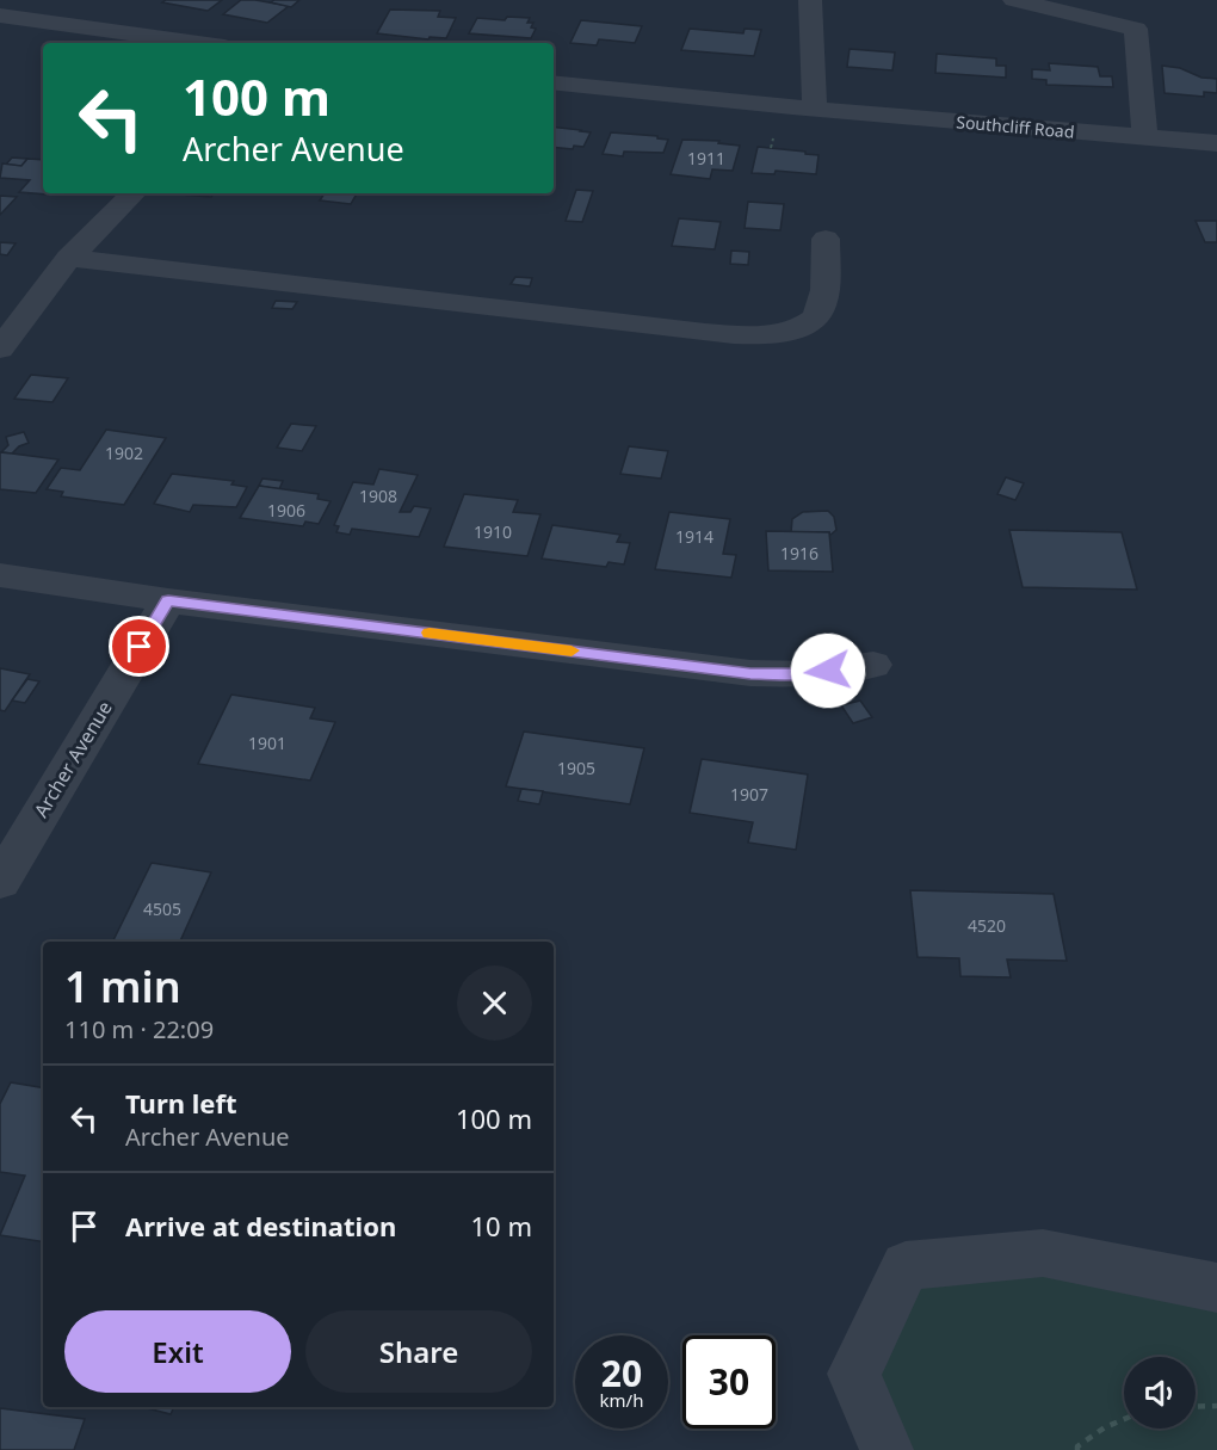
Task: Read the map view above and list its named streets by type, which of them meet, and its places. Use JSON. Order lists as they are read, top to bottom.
{
  "streets": {
    "street": ["Southcliff Road", "Archer Avenue"]
  },
  "house_numbers": [
    "1911",
    "1902",
    "1908",
    "1906",
    "1910",
    "1914",
    "1916",
    "1901",
    "1905",
    "1907",
    "4505",
    "4520"
  ],
  "page": {
    "turn": ["100 m", "Archer Avenue"],
    "heading": ["1 min", "110 m · 22:09"],
    "list": [
      {
        "name": "Turn left",
        "note": "Archer Avenue",
        "value": "100 m"
      },
      {
        "name": "Arrive at destination",
        "value": "10 m"
      }
    ],
    "buttons": ["Exit", "Share"],
    "speed": "20 km/h",
    "limit": "30"
  }
}
